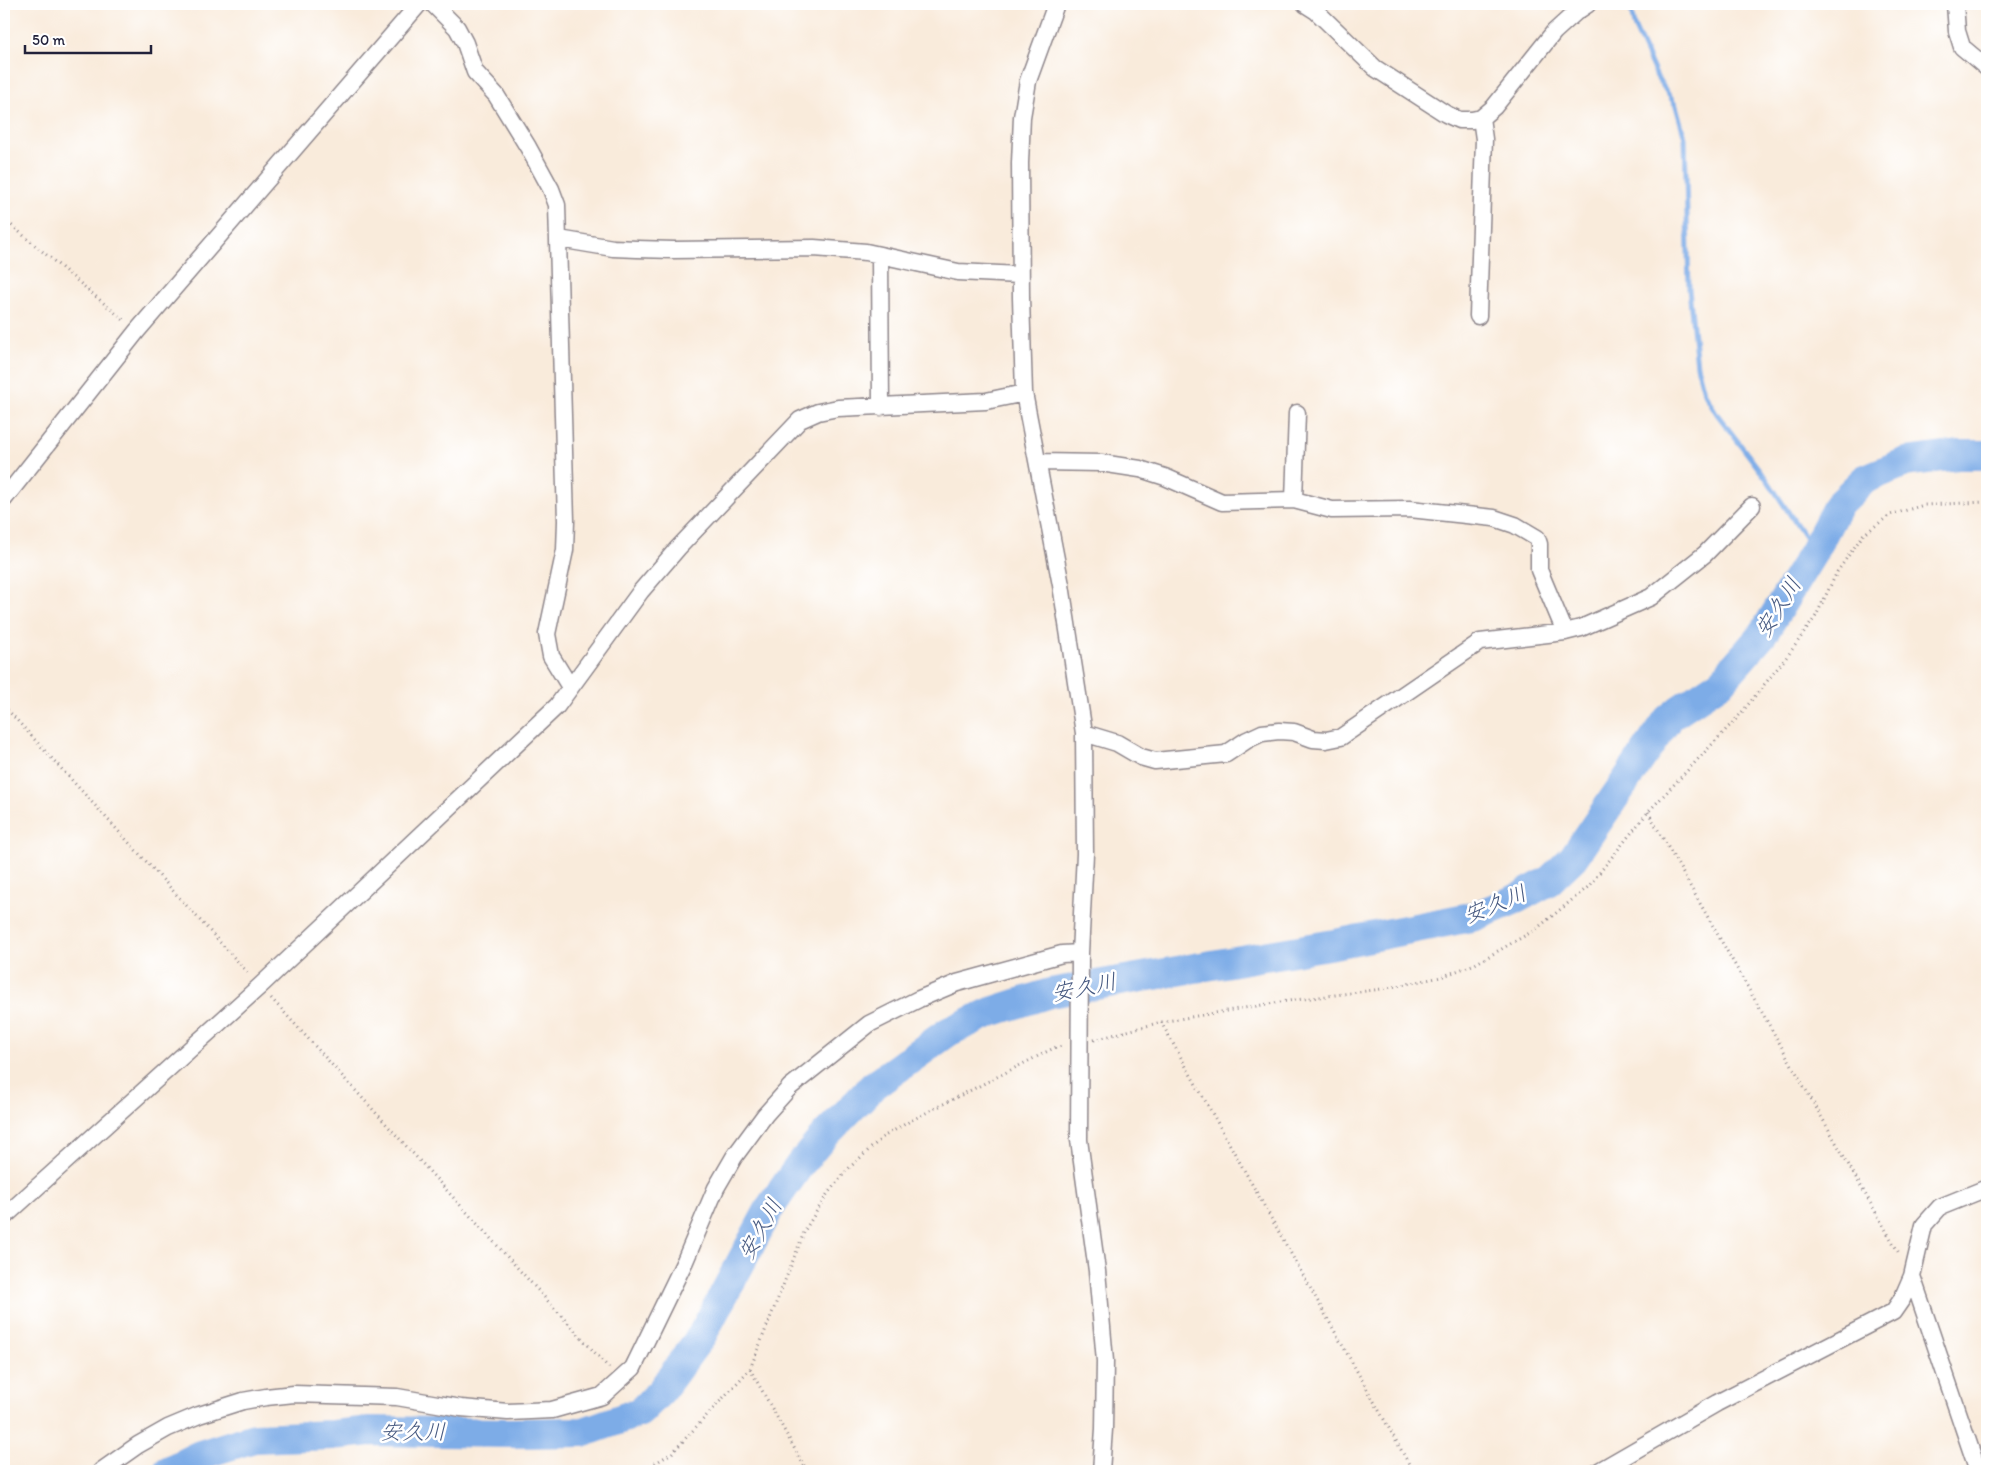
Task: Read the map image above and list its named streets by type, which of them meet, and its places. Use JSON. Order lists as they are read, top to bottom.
{
  "water": ["安久川"],
  "scale_bar": "50 m"
}
